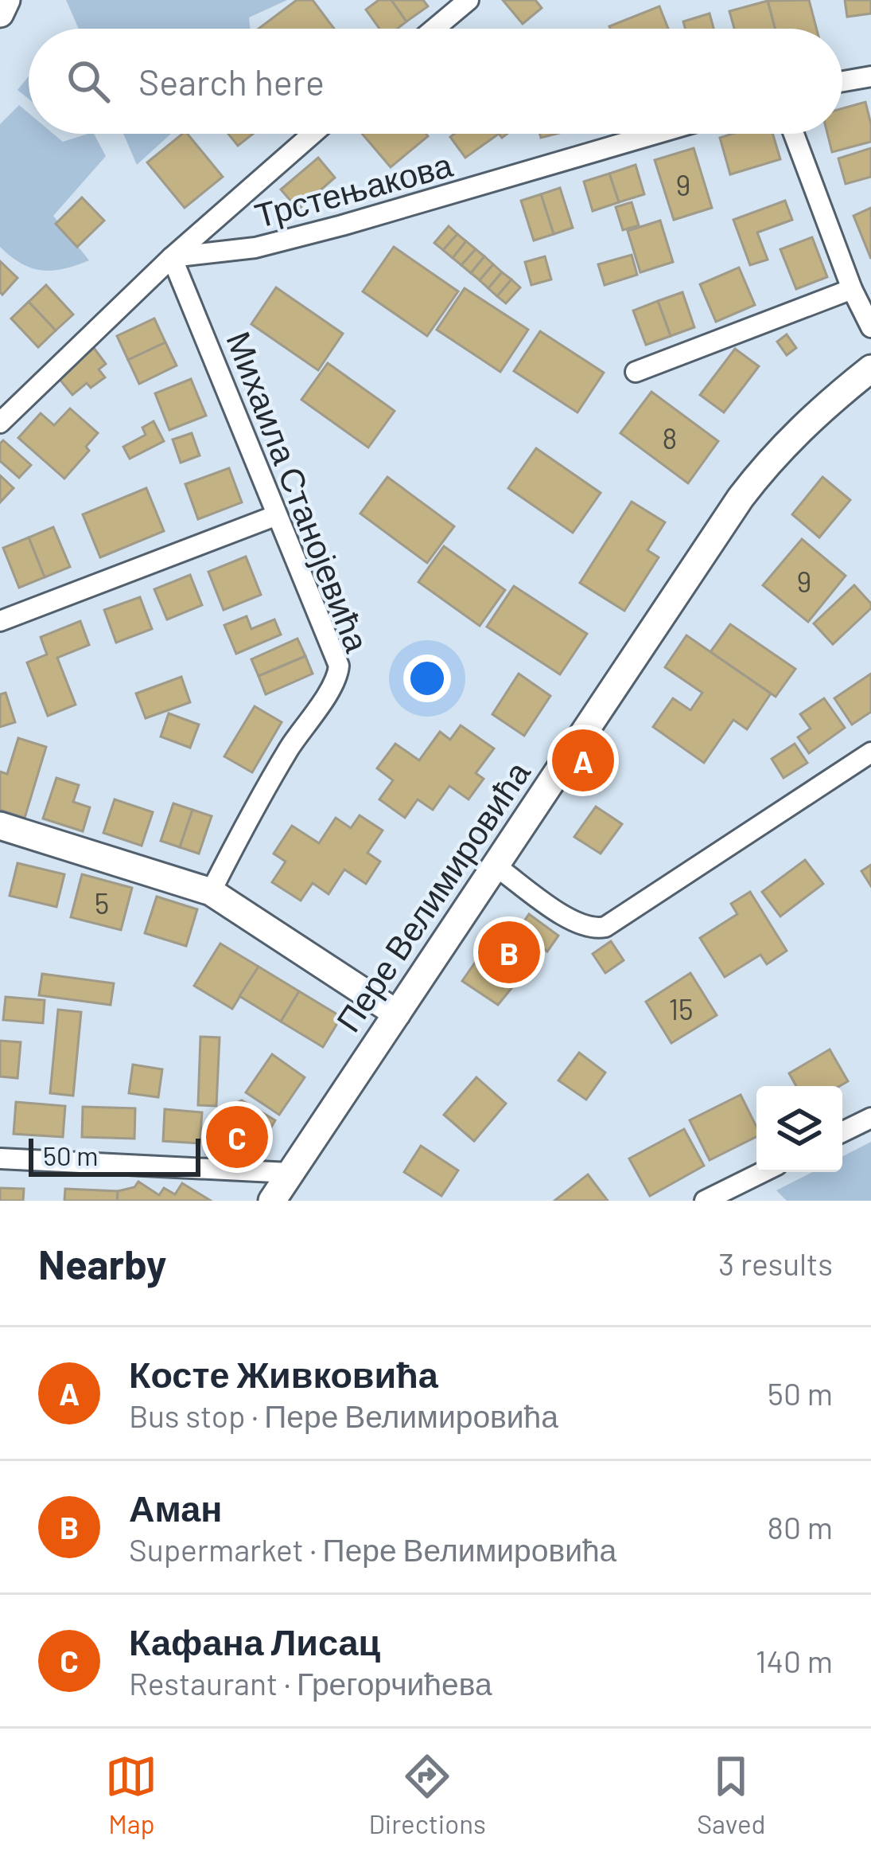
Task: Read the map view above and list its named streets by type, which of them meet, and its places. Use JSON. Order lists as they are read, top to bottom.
{
  "streets": {
    "main road": ["Пере Велимировића"],
    "street": ["Трстењакова", "Михаила Станојевића"]
  },
  "crossings": [
    ["Трстењакова", "Михаила Станојевића"]
  ],
  "house_numbers": [
    "9",
    "8",
    "9",
    "5",
    "15"
  ],
  "scale_bar": "50 m",
  "page": {
    "search": "Search here",
    "pins": ["A", "B", "C"],
    "scale": "50 m",
    "heading": ["Nearby", "3 results"],
    "list": [
      {
        "mark": "A",
        "name": "Косте Живковића",
        "note": "Bus stop · Пере Велимировића",
        "value": "50 m"
      },
      {
        "mark": "B",
        "name": "Аман",
        "note": "Supermarket · Пере Велимировића",
        "value": "80 m"
      },
      {
        "mark": "C",
        "name": "Кафана Лисац",
        "note": "Restaurant · Грегорчићева",
        "value": "140 m"
      }
    ],
    "nav": ["Map", "Directions", "Saved"]
  }
}
